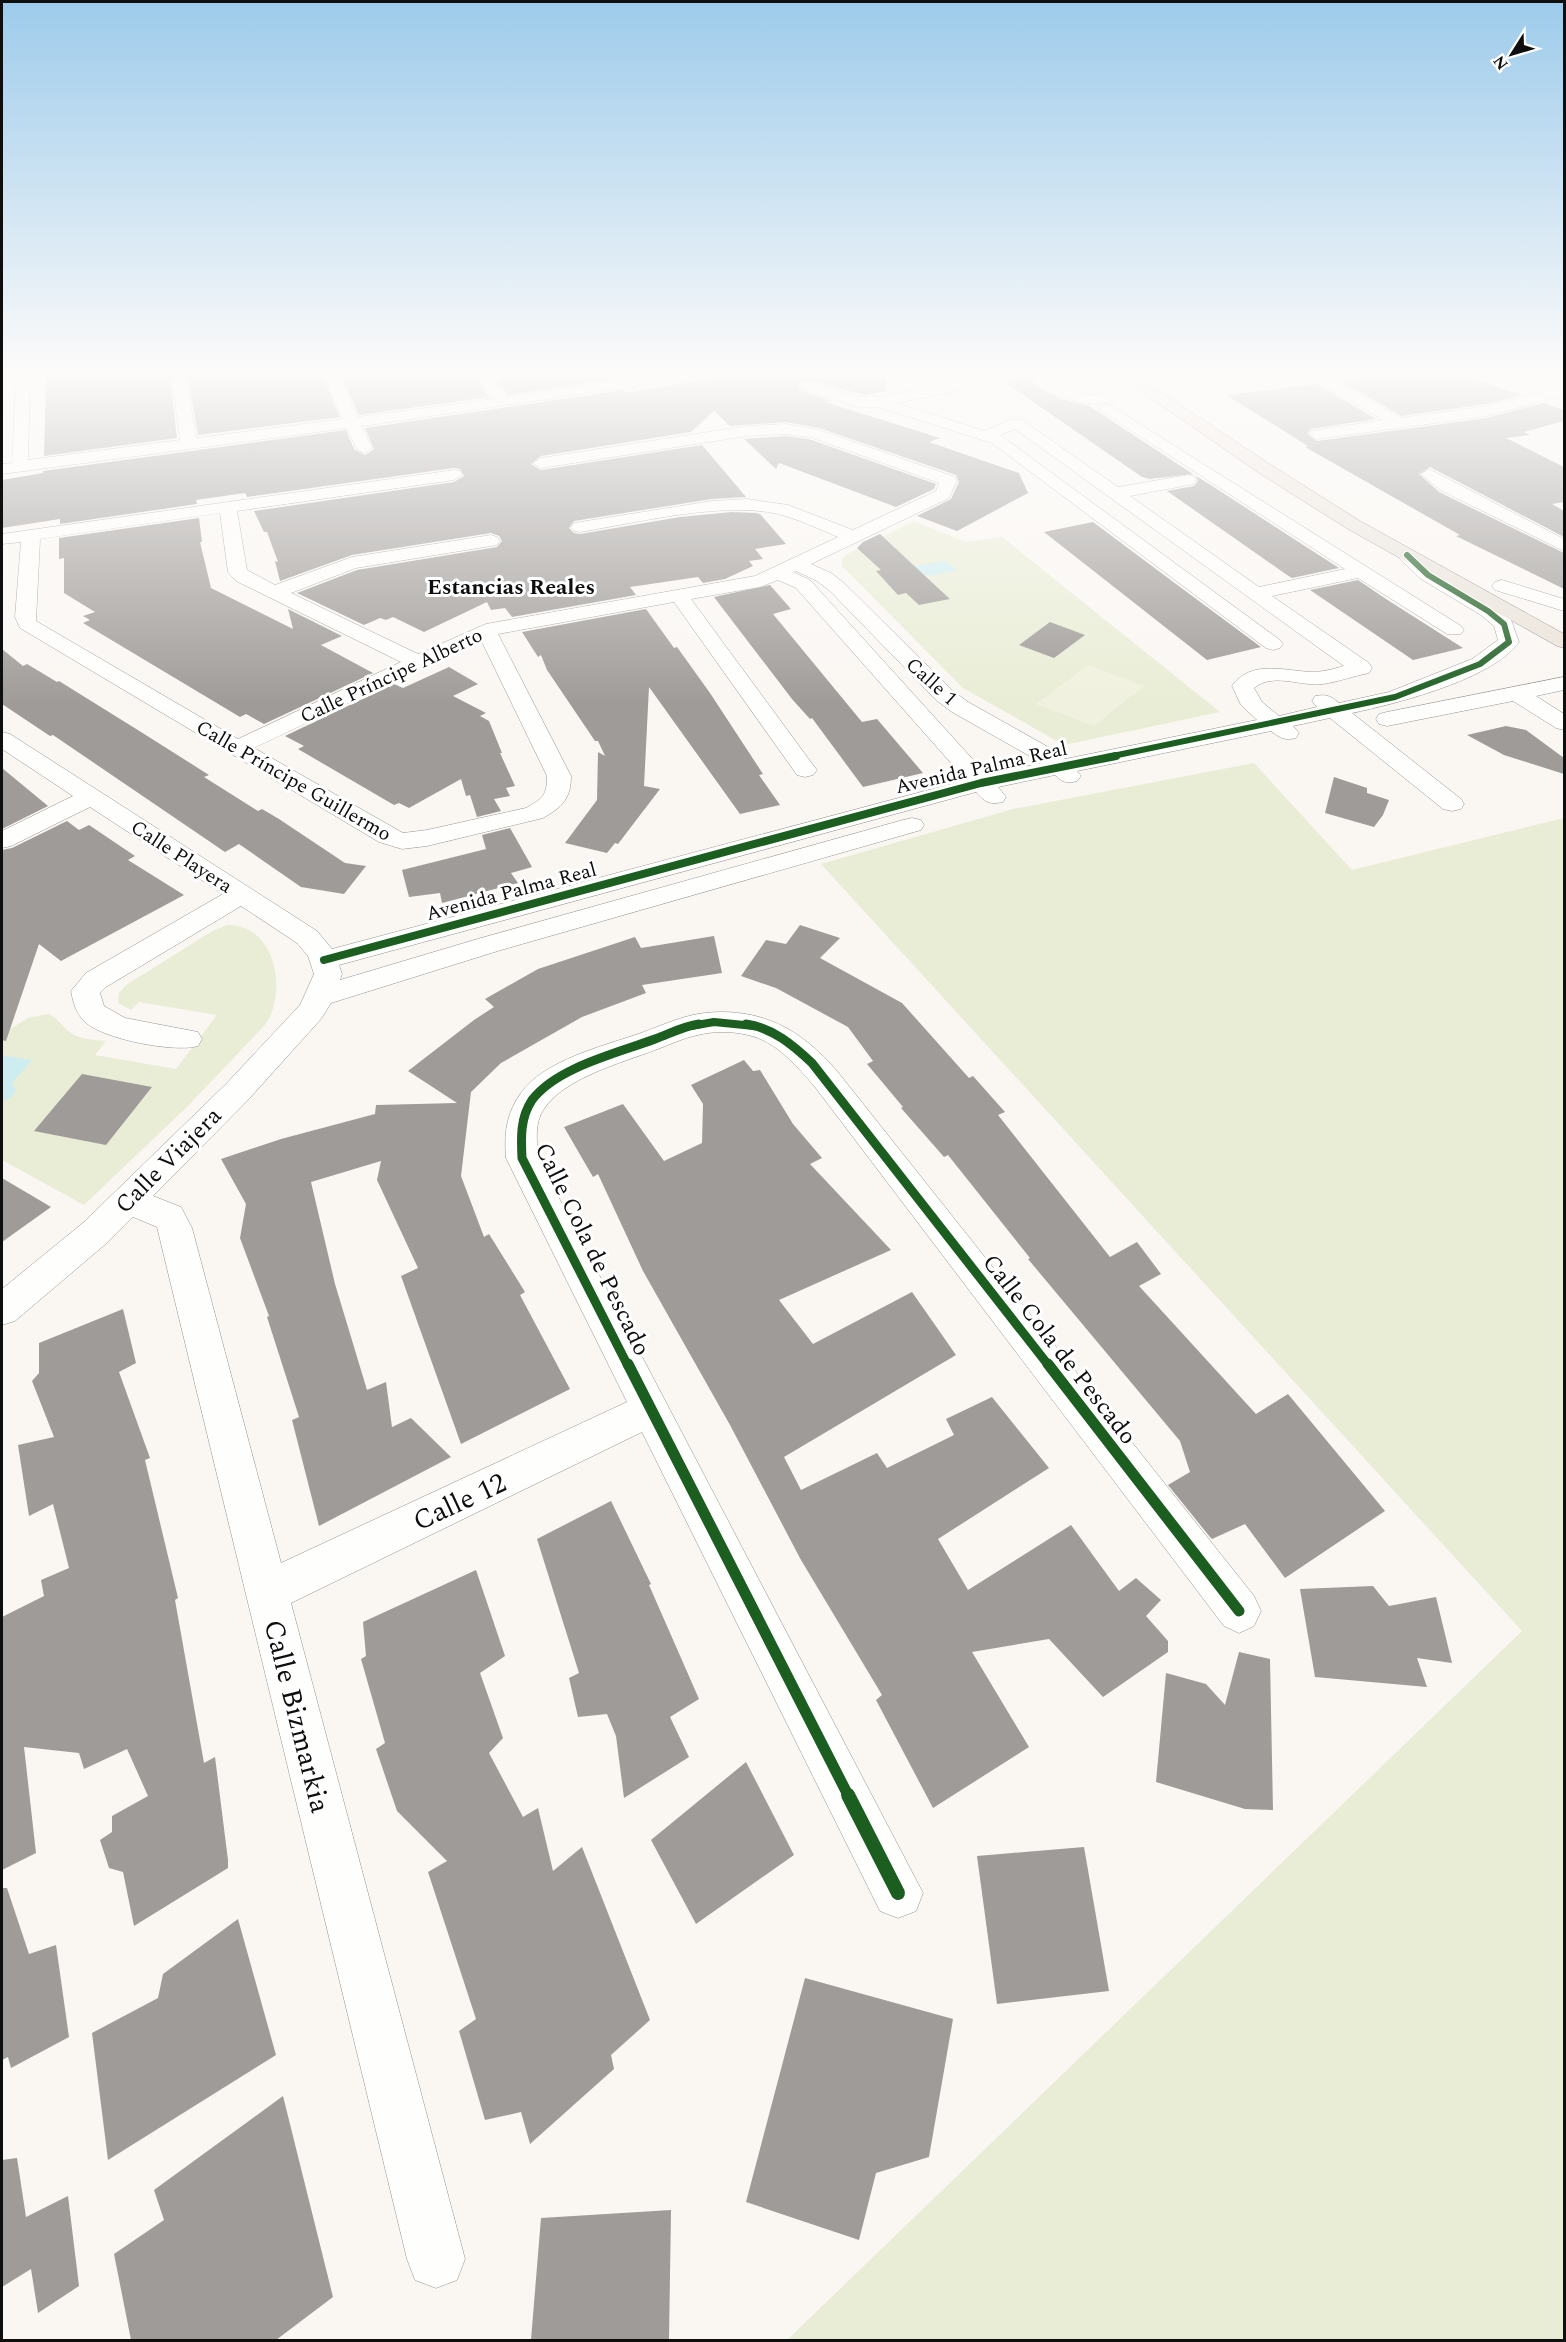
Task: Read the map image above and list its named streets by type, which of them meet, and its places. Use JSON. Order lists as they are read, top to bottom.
{
  "streets": {
    "street": [
      "Calle Príncipe Alberto",
      "Calle 1",
      "Avenida Palma Real",
      "Calle Príncipe Guillermo",
      "Calle Playera",
      "Calle Viajera",
      "Calle Cola de Pescado",
      "Calle 12",
      "Calle Bizmarkia"
    ]
  },
  "crossings": [
    ["Calle Príncipe Alberto", "Calle 1"],
    ["Calle Príncipe Alberto", "Calle Príncipe Guillermo"],
    ["Calle 1", "Avenida Palma Real"],
    ["Avenida Palma Real", "Calle Playera"],
    ["Avenida Palma Real", "Calle Viajera"],
    ["Calle Viajera", "Calle Bizmarkia"],
    ["Calle Cola de Pescado", "Calle 12"],
    ["Calle 12", "Calle Bizmarkia"]
  ],
  "districts": ["Estancias Reales"],
  "north": "bottom left"
}
